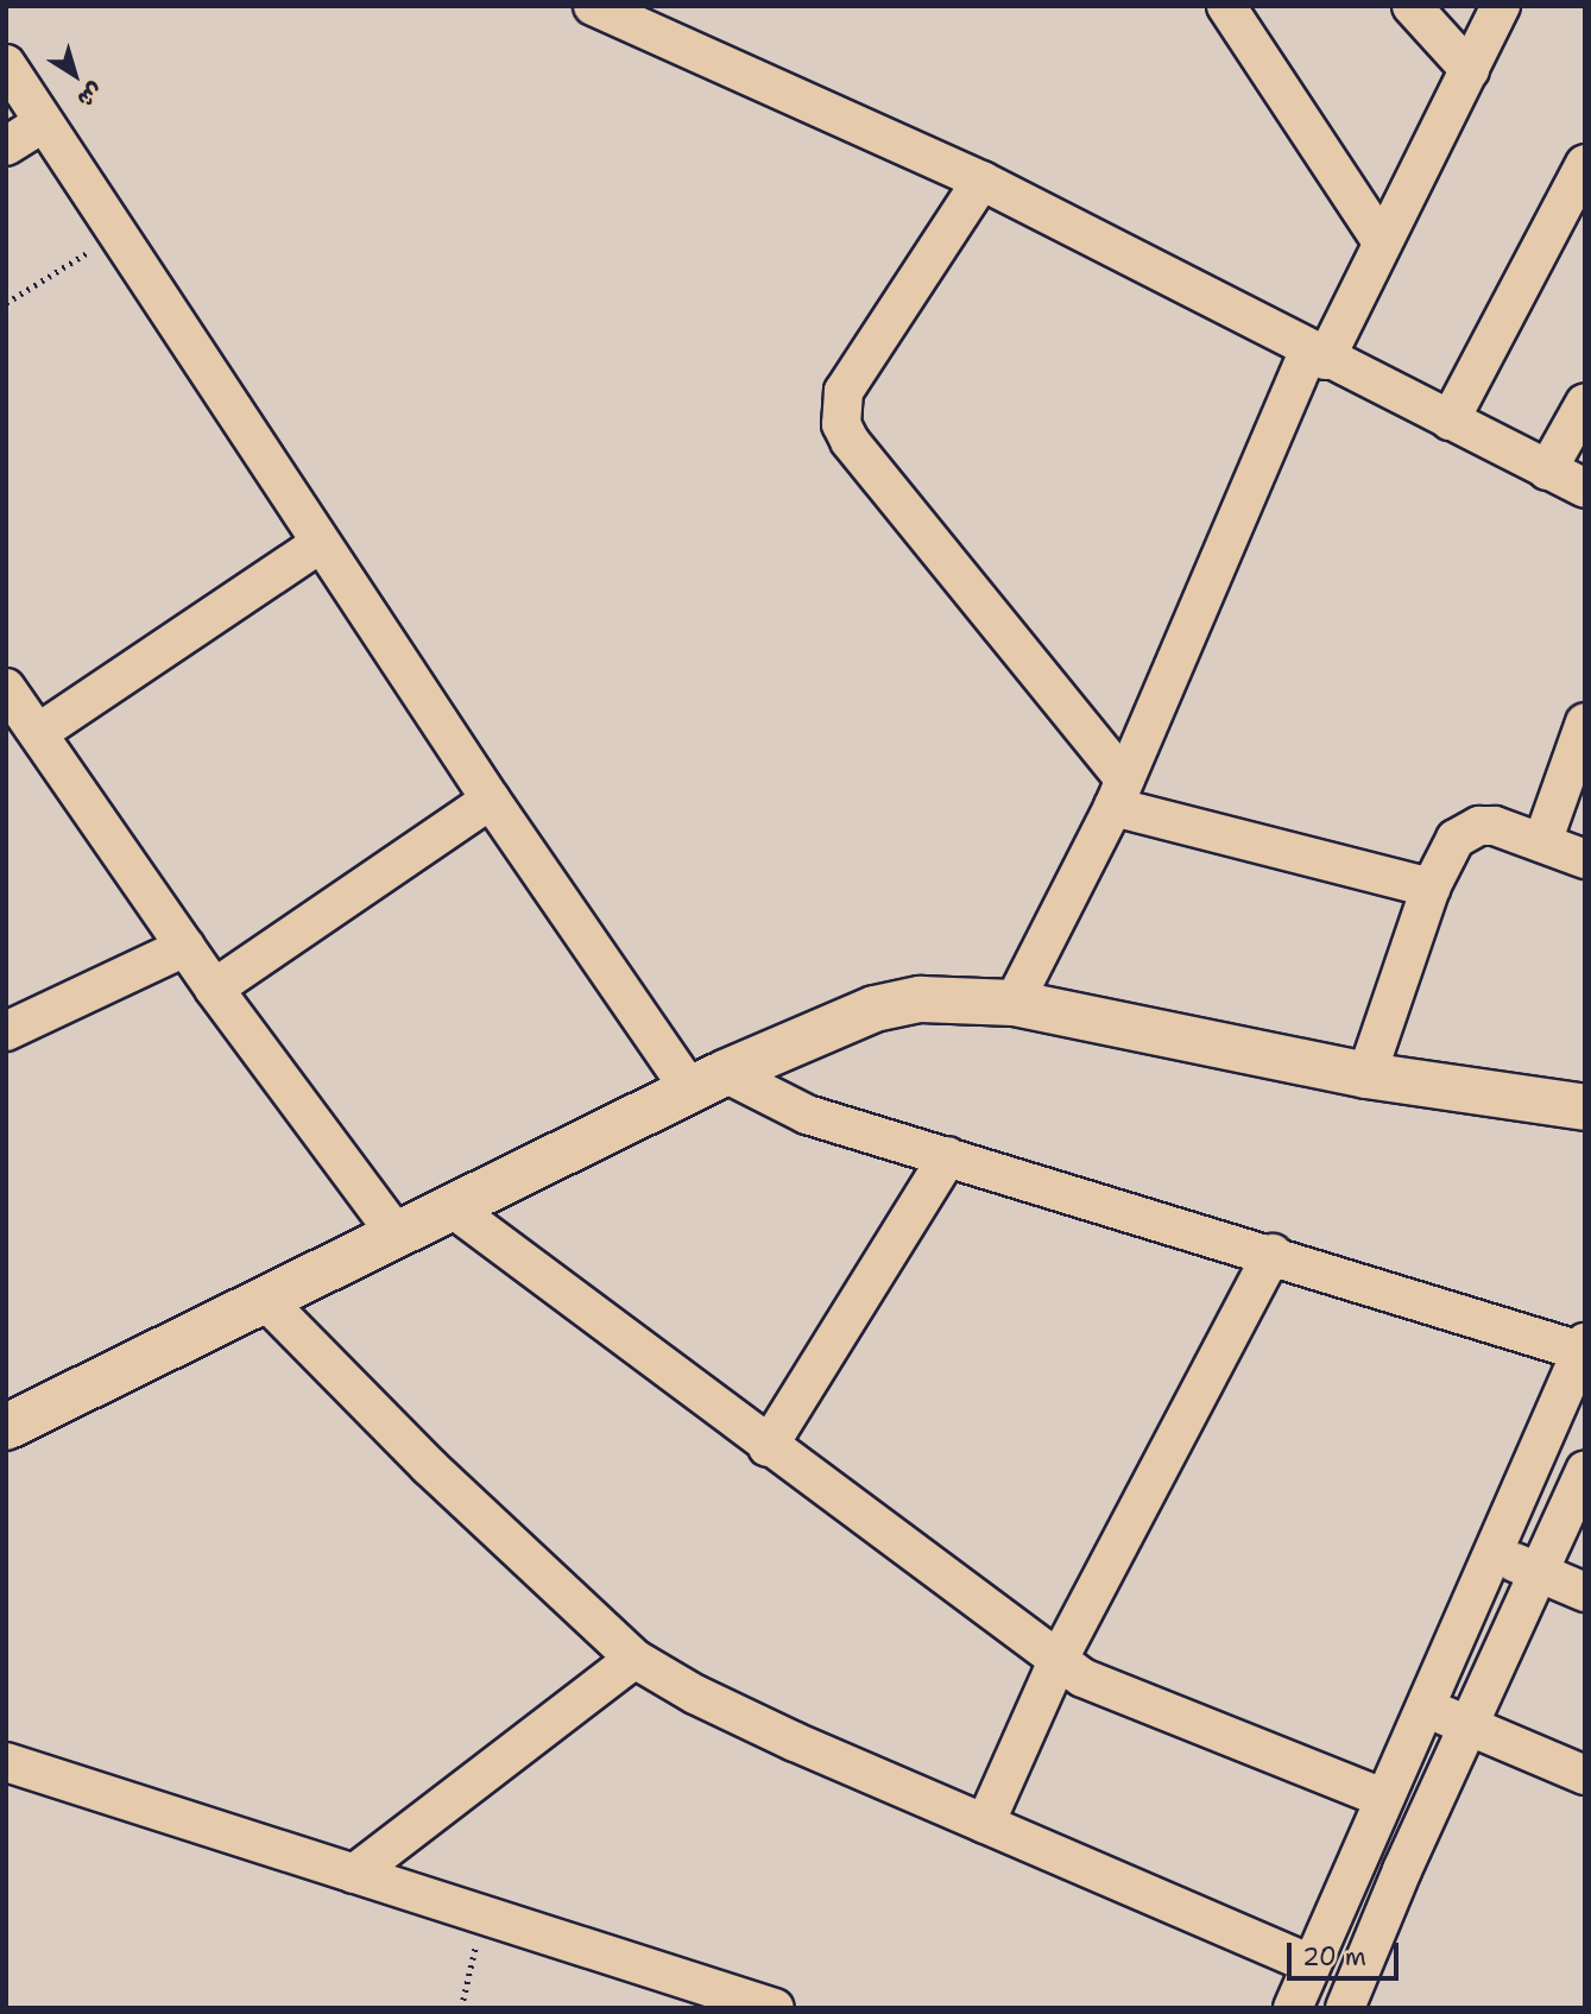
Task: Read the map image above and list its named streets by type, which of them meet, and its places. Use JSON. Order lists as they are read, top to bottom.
{
  "scale_bar": "20 m",
  "north": "bottom right"
}
